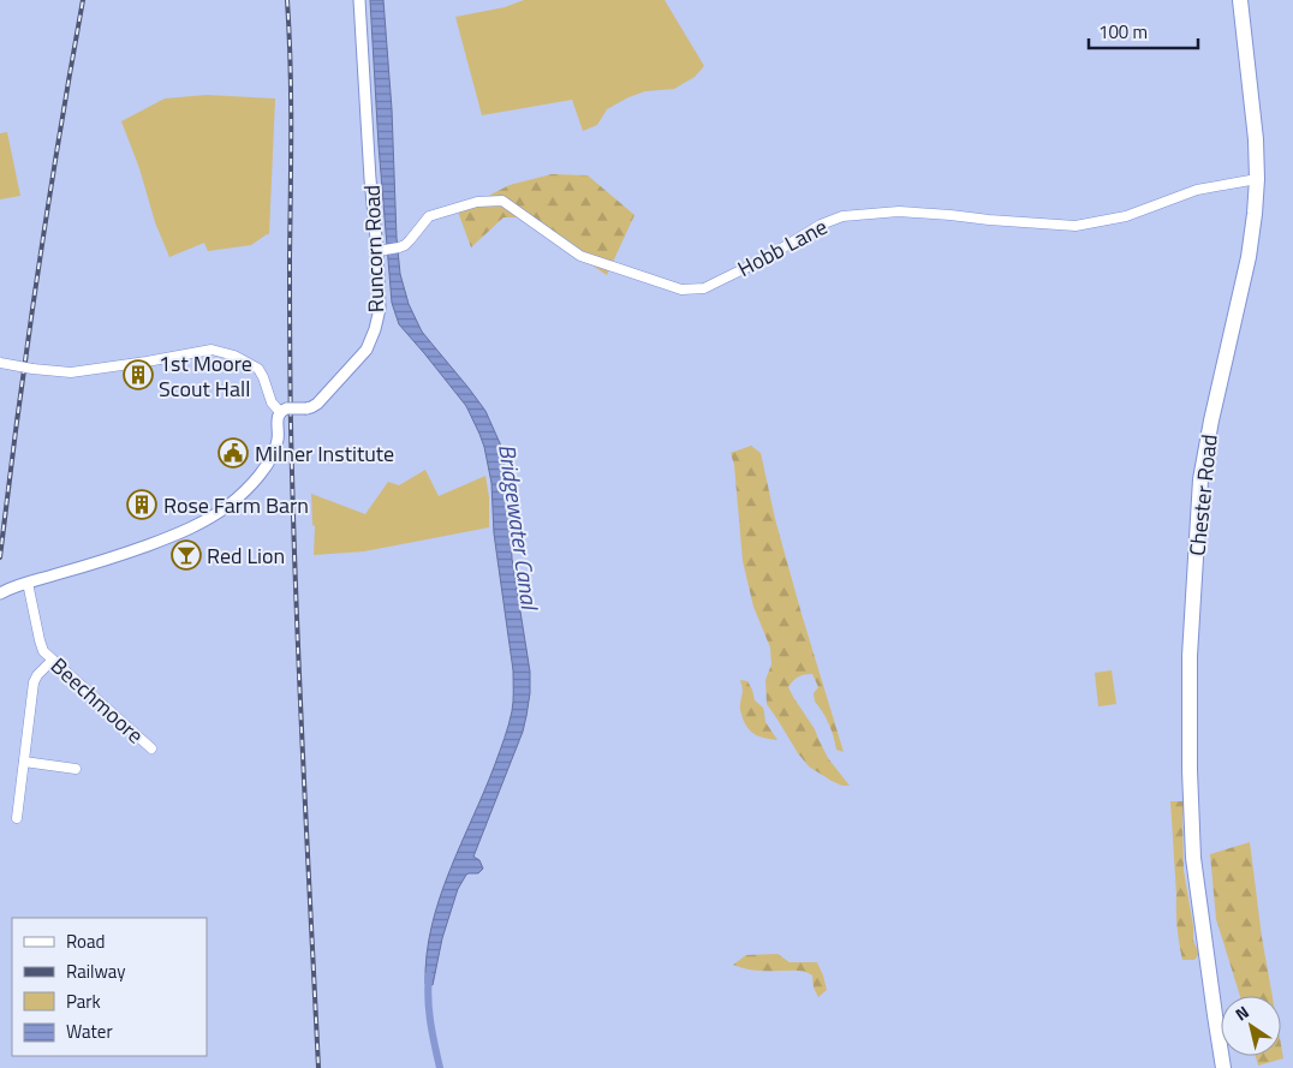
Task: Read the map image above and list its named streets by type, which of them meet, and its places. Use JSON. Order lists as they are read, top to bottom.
{
  "streets": {
    "highway": ["Chester Road"],
    "street": ["Hobb Lane", "Runcorn Road", "Beechmoore"]
  },
  "crossings": [
    ["Hobb Lane", "Runcorn Road"],
    ["Hobb Lane", "Chester Road"]
  ],
  "water": ["Bridgewater Canal"],
  "places": {
    "building": ["1st Moore Scout Hall", "Rose Farm Barn"],
    "public building": ["Milner Institute"],
    "bar": ["Red Lion"]
  },
  "legend": [
    "Road",
    "Railway",
    "Park",
    "Water"
  ],
  "scale_bar": "100 m",
  "north": "top left"
}
